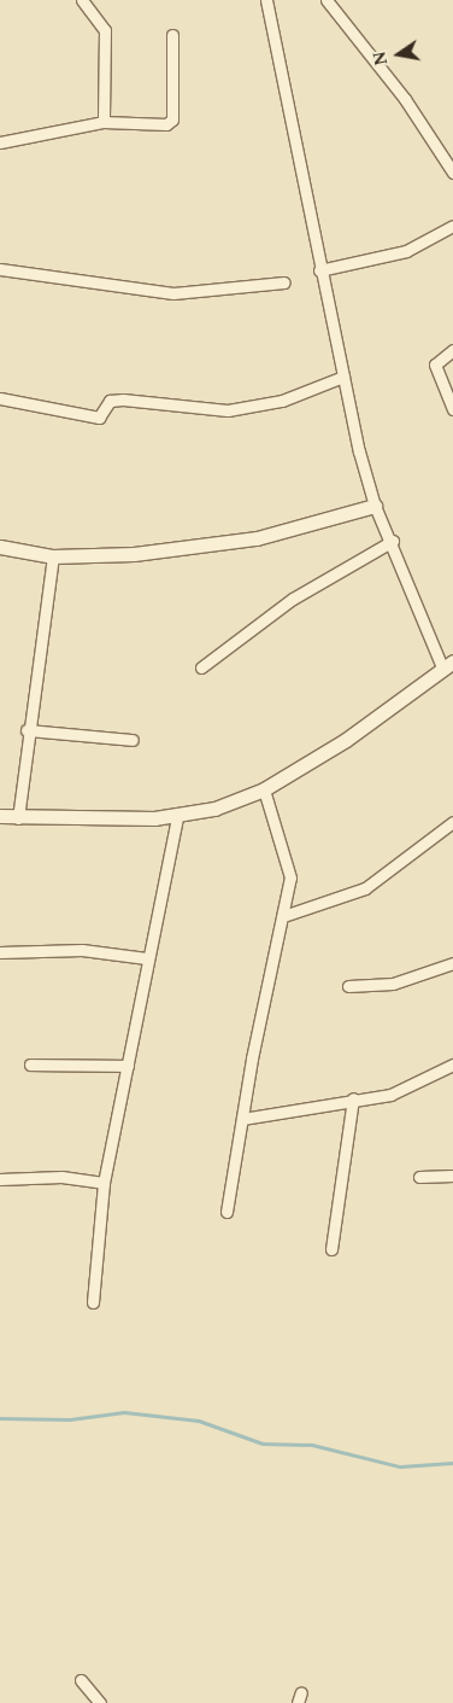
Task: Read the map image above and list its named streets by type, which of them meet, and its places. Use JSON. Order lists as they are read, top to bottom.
{
  "north": "left"
}
